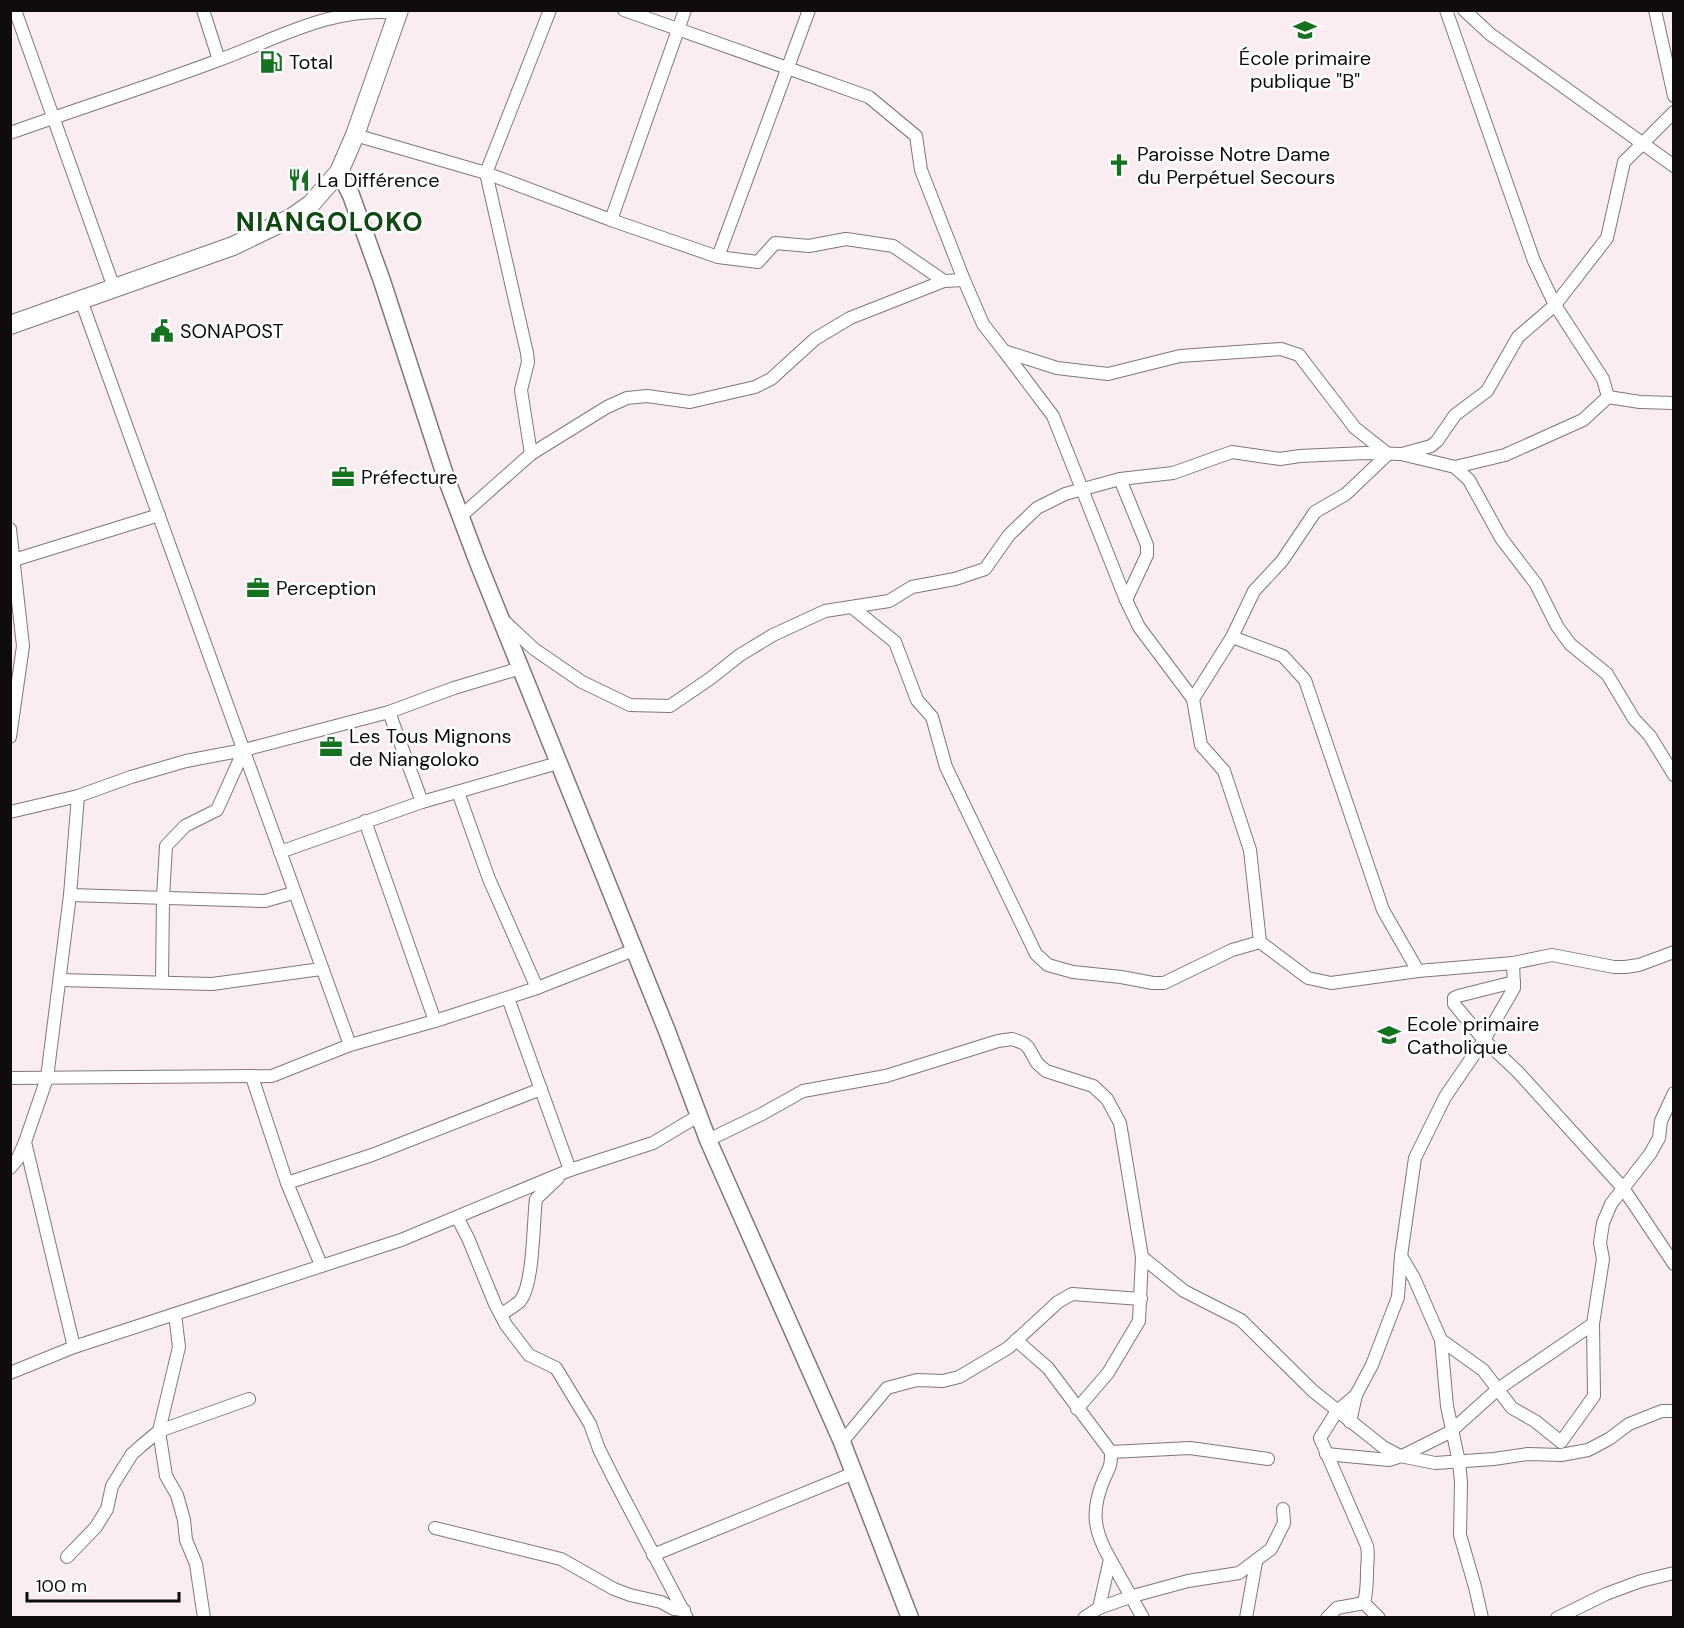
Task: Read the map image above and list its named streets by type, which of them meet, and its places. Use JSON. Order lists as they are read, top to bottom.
{
  "districts": ["NIANGOLOKO"],
  "places": {
    "school or university": ["École primaire publique \"B\"", "Ecole primaire Catholique"],
    "fuel station": ["Total"],
    "church": ["Paroisse Notre Dame du Perpétuel Secours"],
    "restaurant": ["La Différence"],
    "public building": ["SONAPOST"],
    "office": ["Préfecture", "Perception", "Les Tous Mignons de Niangoloko"]
  },
  "scale_bar": "100 m"
}
